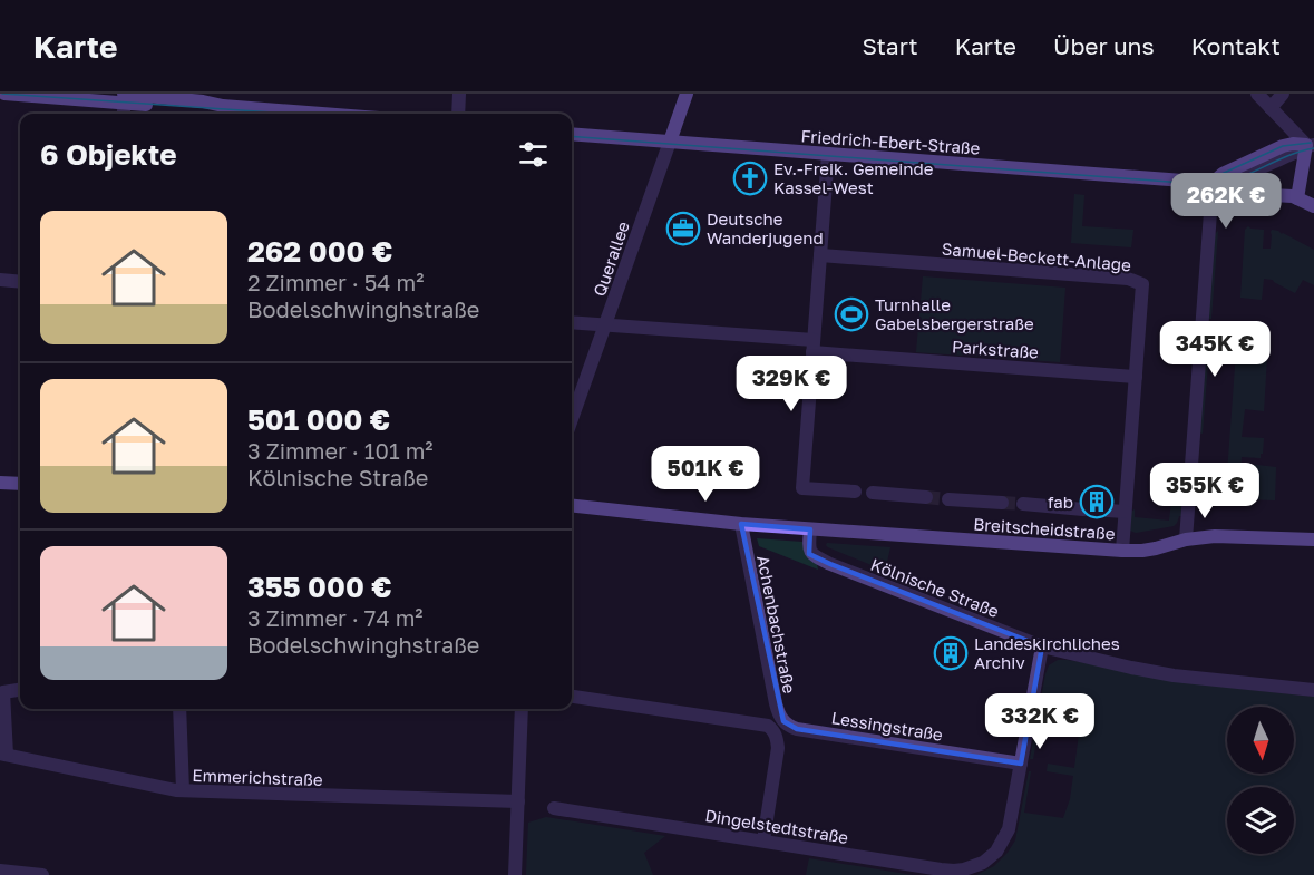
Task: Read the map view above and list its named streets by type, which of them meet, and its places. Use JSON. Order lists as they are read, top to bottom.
{
  "streets": {
    "main road": ["Friedrich-Ebert-Straße", "Querallee", "Breitscheidstraße"],
    "street": [
      "Samuel-Beckett-Anlage",
      "Parkstraße",
      "Kölnische Straße",
      "Achenbachstraße",
      "Lessingstraße",
      "Emmerichstraße",
      "Dingelstedtstraße"
    ]
  },
  "crossings": [
    ["Friedrich-Ebert-Straße", "Querallee"],
    ["Samuel-Beckett-Anlage", "Parkstraße"],
    ["Samuel-Beckett-Anlage", "Breitscheidstraße"],
    ["Querallee", "Parkstraße"],
    ["Breitscheidstraße", "Kölnische Straße"],
    ["Achenbachstraße", "Lessingstraße"],
    ["Lessingstraße", "Dingelstedtstraße"]
  ],
  "places": {
    "church": ["Ev.-Freik. Gemeinde Kassel-West"],
    "office": ["Deutsche Wanderjugend"],
    "sports": ["Turnhalle Gabelsbergerstraße"],
    "building": ["fab", "Landeskirchliches Archiv"]
  },
  "north": "bottom",
  "page": {
    "header": "Karte",
    "nav": [
      "Start",
      "Karte",
      "Über uns",
      "Kontakt"
    ],
    "heading": "6 Objekte",
    "price": [
      "262K €",
      "345K €",
      "329K €",
      "501K €",
      "355K €",
      "332K €"
    ],
    "list": [
      {
        "name": "262 000 €",
        "note": "2 Zimmer · 54 m² · Bodelschwinghstraße"
      },
      {
        "name": "501 000 €",
        "note": "3 Zimmer · 101 m² · Kölnische Straße"
      },
      {
        "name": "355 000 €",
        "note": "3 Zimmer · 74 m² · Bodelschwinghstraße"
      }
    ]
  }
}
